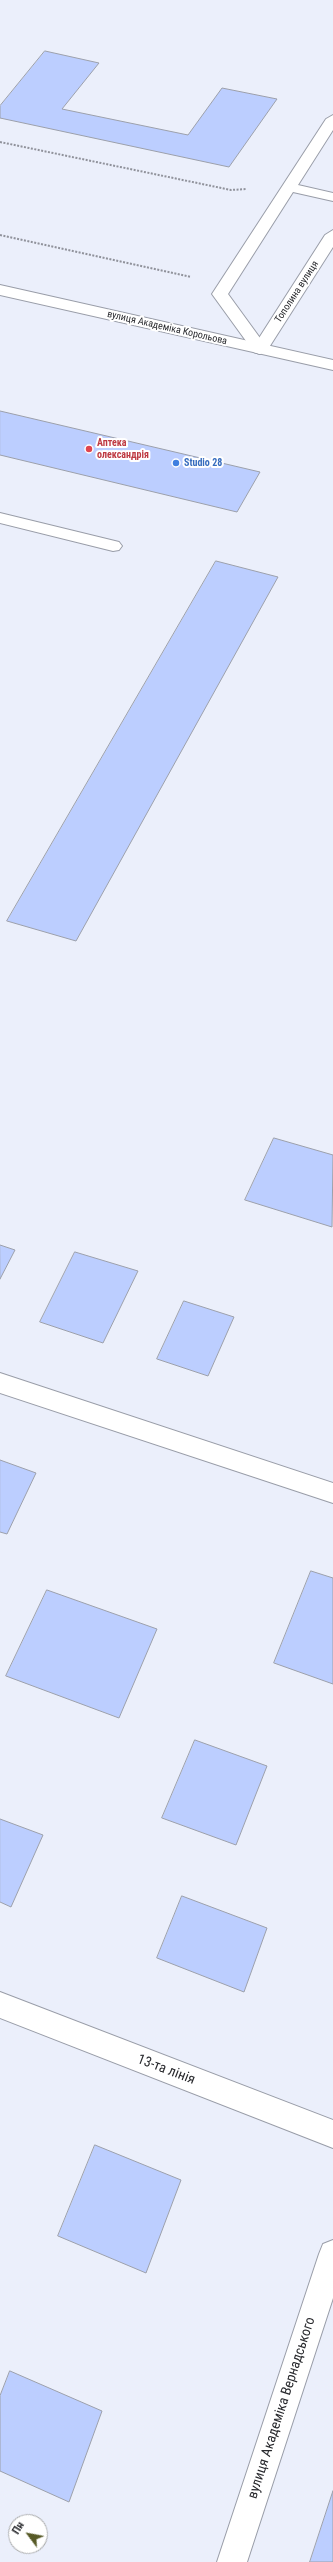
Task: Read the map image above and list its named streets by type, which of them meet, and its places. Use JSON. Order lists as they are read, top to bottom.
{
  "streets": {
    "street": [
      "Тополина вулиця",
      "вулиця Академіка Корольова",
      "13-та лінія",
      "вулиця Академіка Вернадського"
    ]
  },
  "crossings": [
    ["Тополина вулиця", "вулиця Академіка Корольова"]
  ],
  "places": ["Аптека олександрія", "Studio 28"],
  "north": "top left"
}
